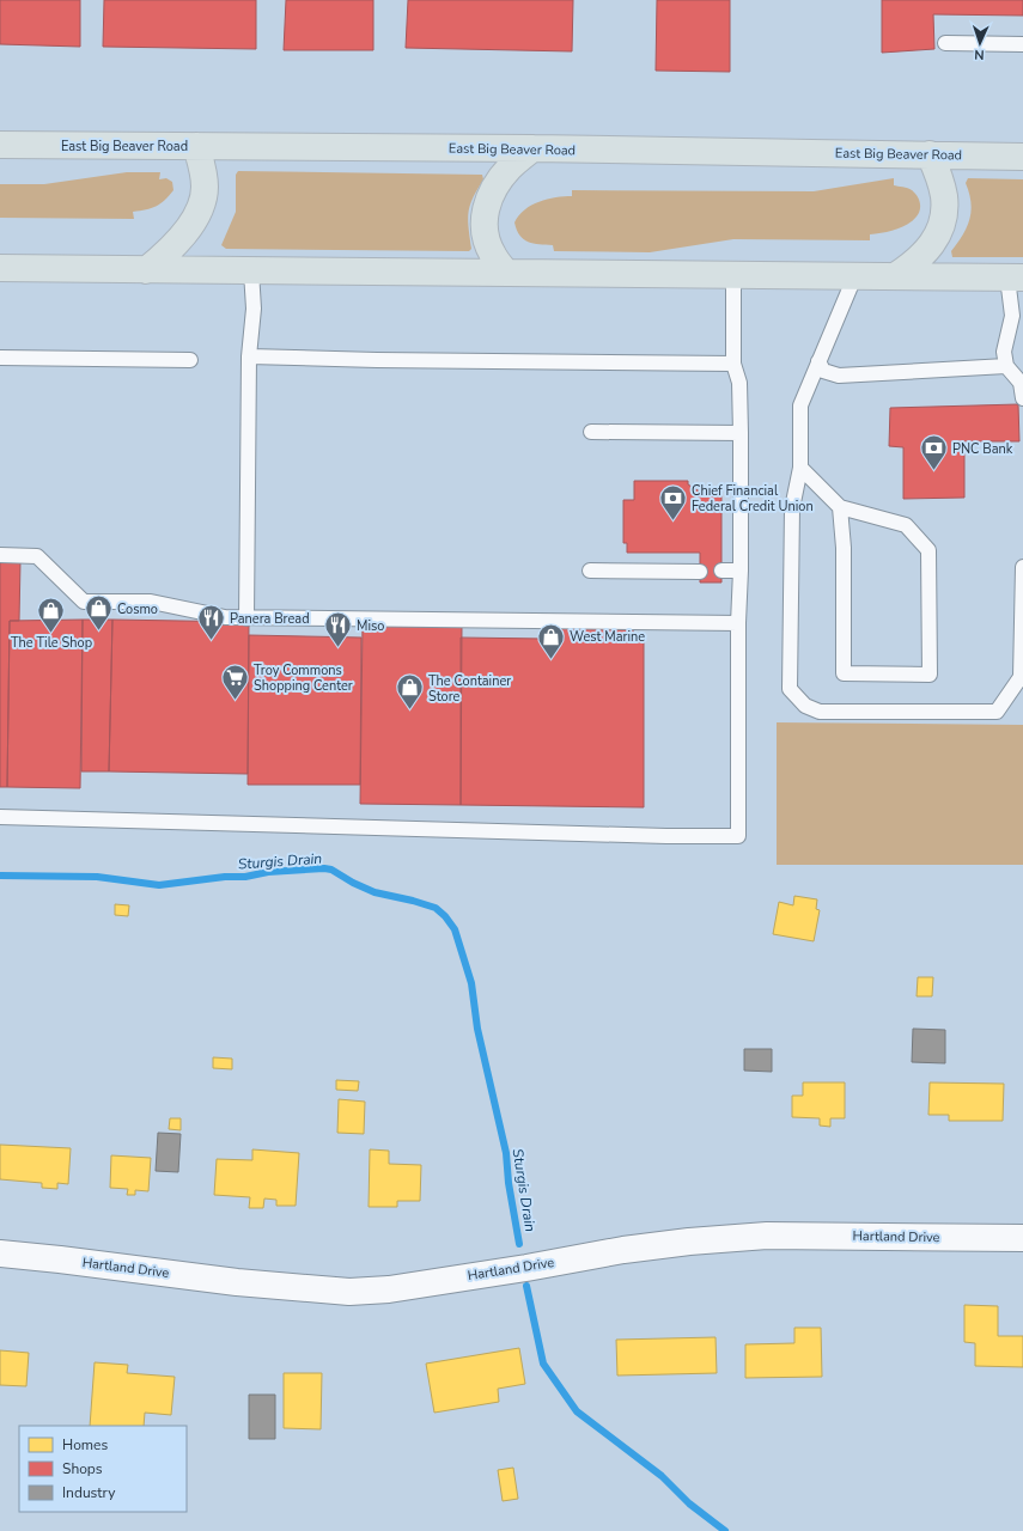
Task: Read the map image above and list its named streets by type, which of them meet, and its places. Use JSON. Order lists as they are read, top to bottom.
{
  "streets": {
    "main road": ["East Big Beaver Road"],
    "street": ["Hartland Drive"]
  },
  "water": ["Sturgis Drain"],
  "places": {
    "bank": ["PNC Bank", "Chief Financial Federal Credit Union"],
    "shop": [
      "Cosmo",
      "The Tile Shop",
      "West Marine",
      "The Container Store"
    ],
    "restaurant": ["Panera Bread", "Miso"],
    "supermarket": ["Troy Commons Shopping Center"]
  },
  "legend": ["Homes", "Shops", "Industry"],
  "north": "bottom"
}
